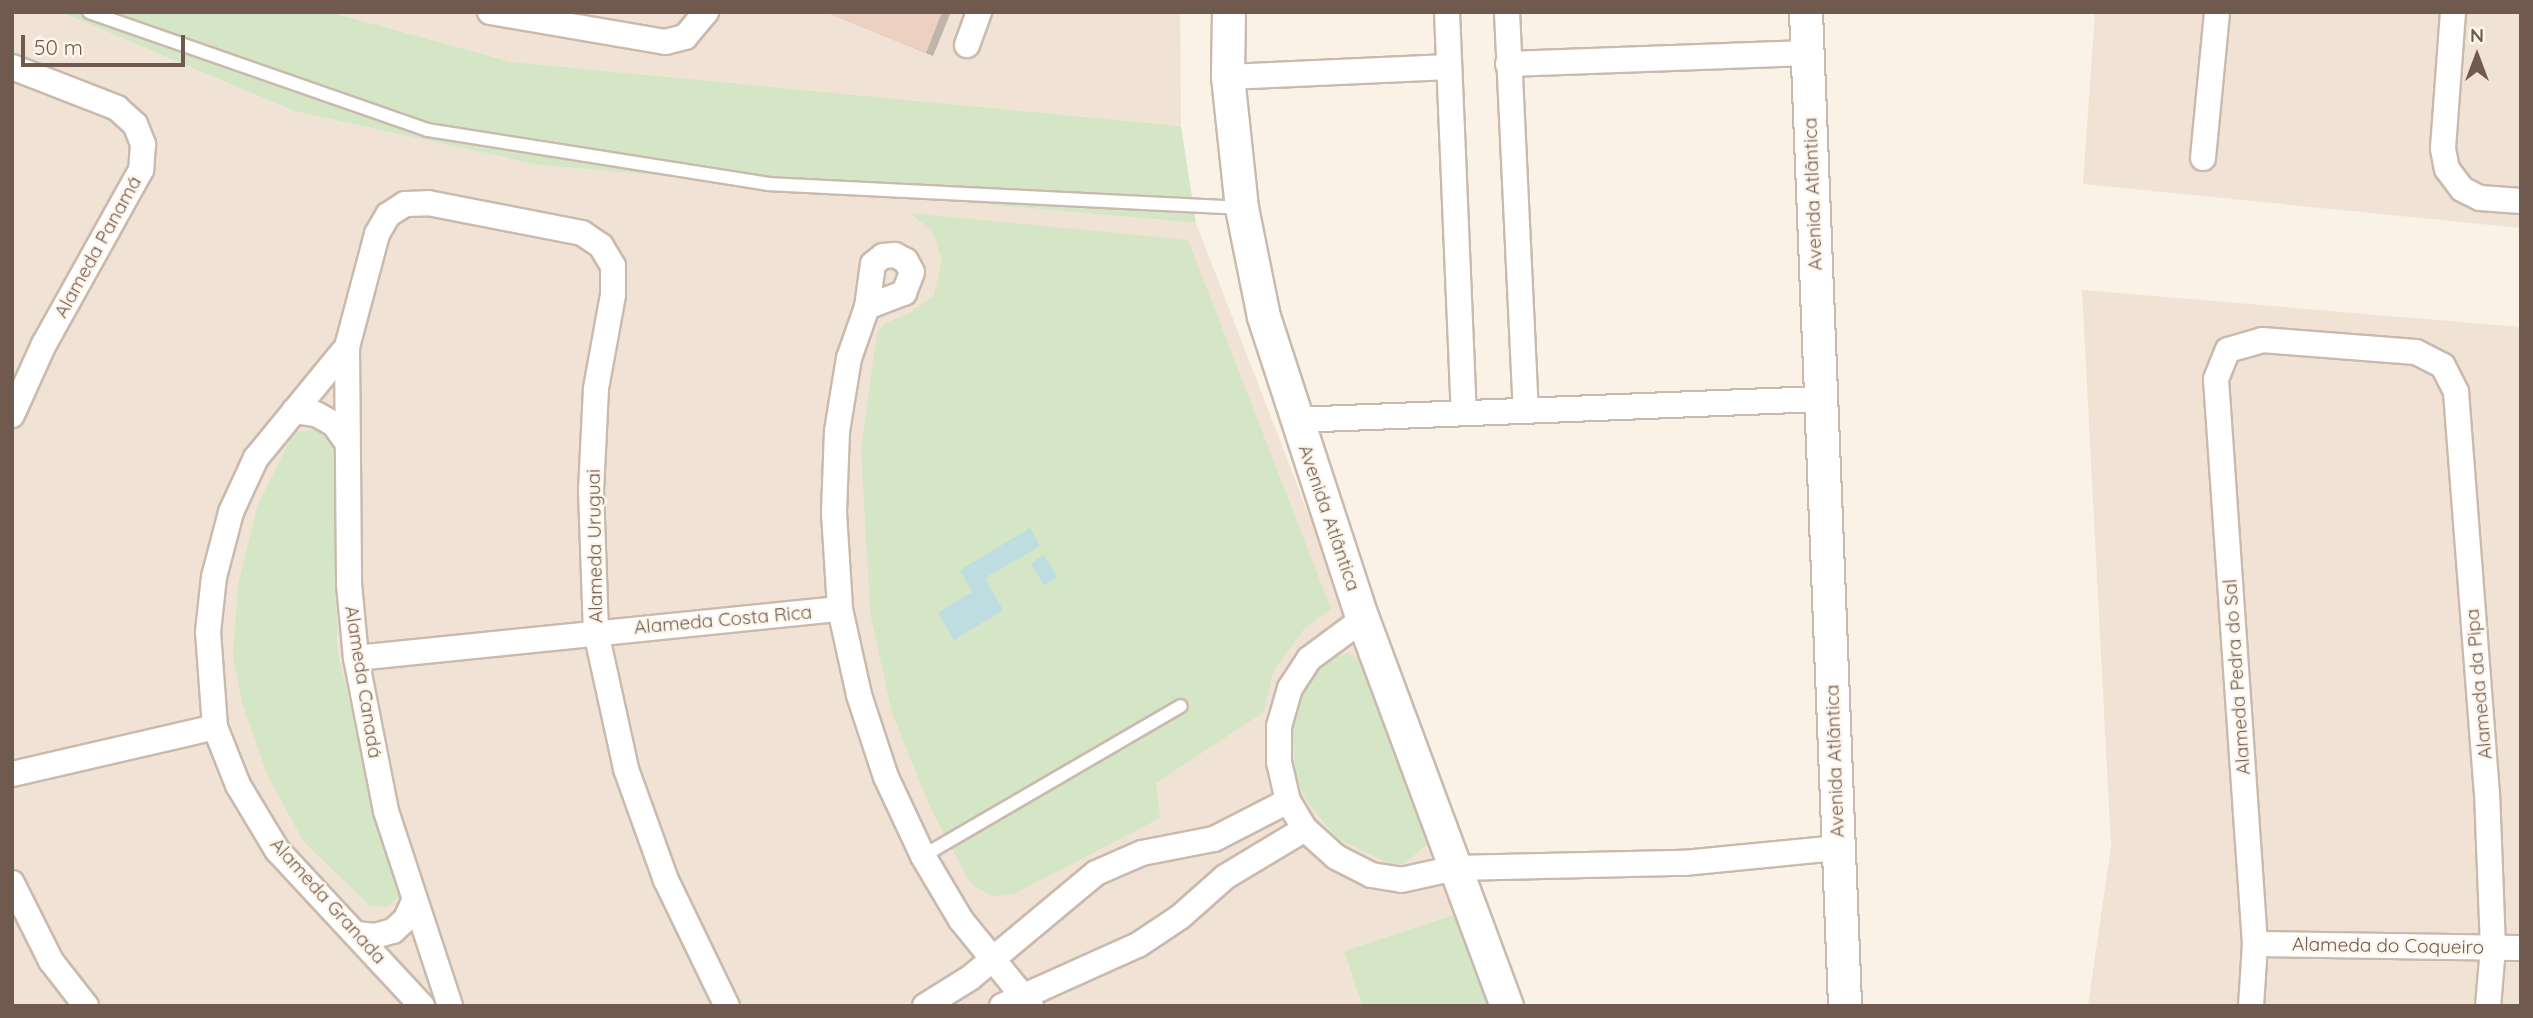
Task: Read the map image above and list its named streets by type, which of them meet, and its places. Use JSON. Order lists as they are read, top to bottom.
{
  "streets": {
    "street": [
      "Avenida Atlântica",
      "Alameda Panamá",
      "Alameda Uruguai",
      "Alameda Costa Rica",
      "Alameda Pedra do Sal",
      "Alameda Canadá",
      "Alameda da Pipa",
      "Alameda Granada",
      "Alameda do Coqueiro"
    ]
  },
  "crossings": [
    ["Alameda Uruguai", "Alameda Costa Rica"],
    ["Alameda Uruguai", "Alameda Granada"],
    ["Alameda Costa Rica", "Alameda Canadá"],
    ["Alameda Pedra do Sal", "Alameda da Pipa"],
    ["Alameda Pedra do Sal", "Alameda do Coqueiro"],
    ["Alameda Canadá", "Alameda Granada"],
    ["Alameda da Pipa", "Alameda do Coqueiro"]
  ],
  "scale_bar": "50 m",
  "north": "top"
}
